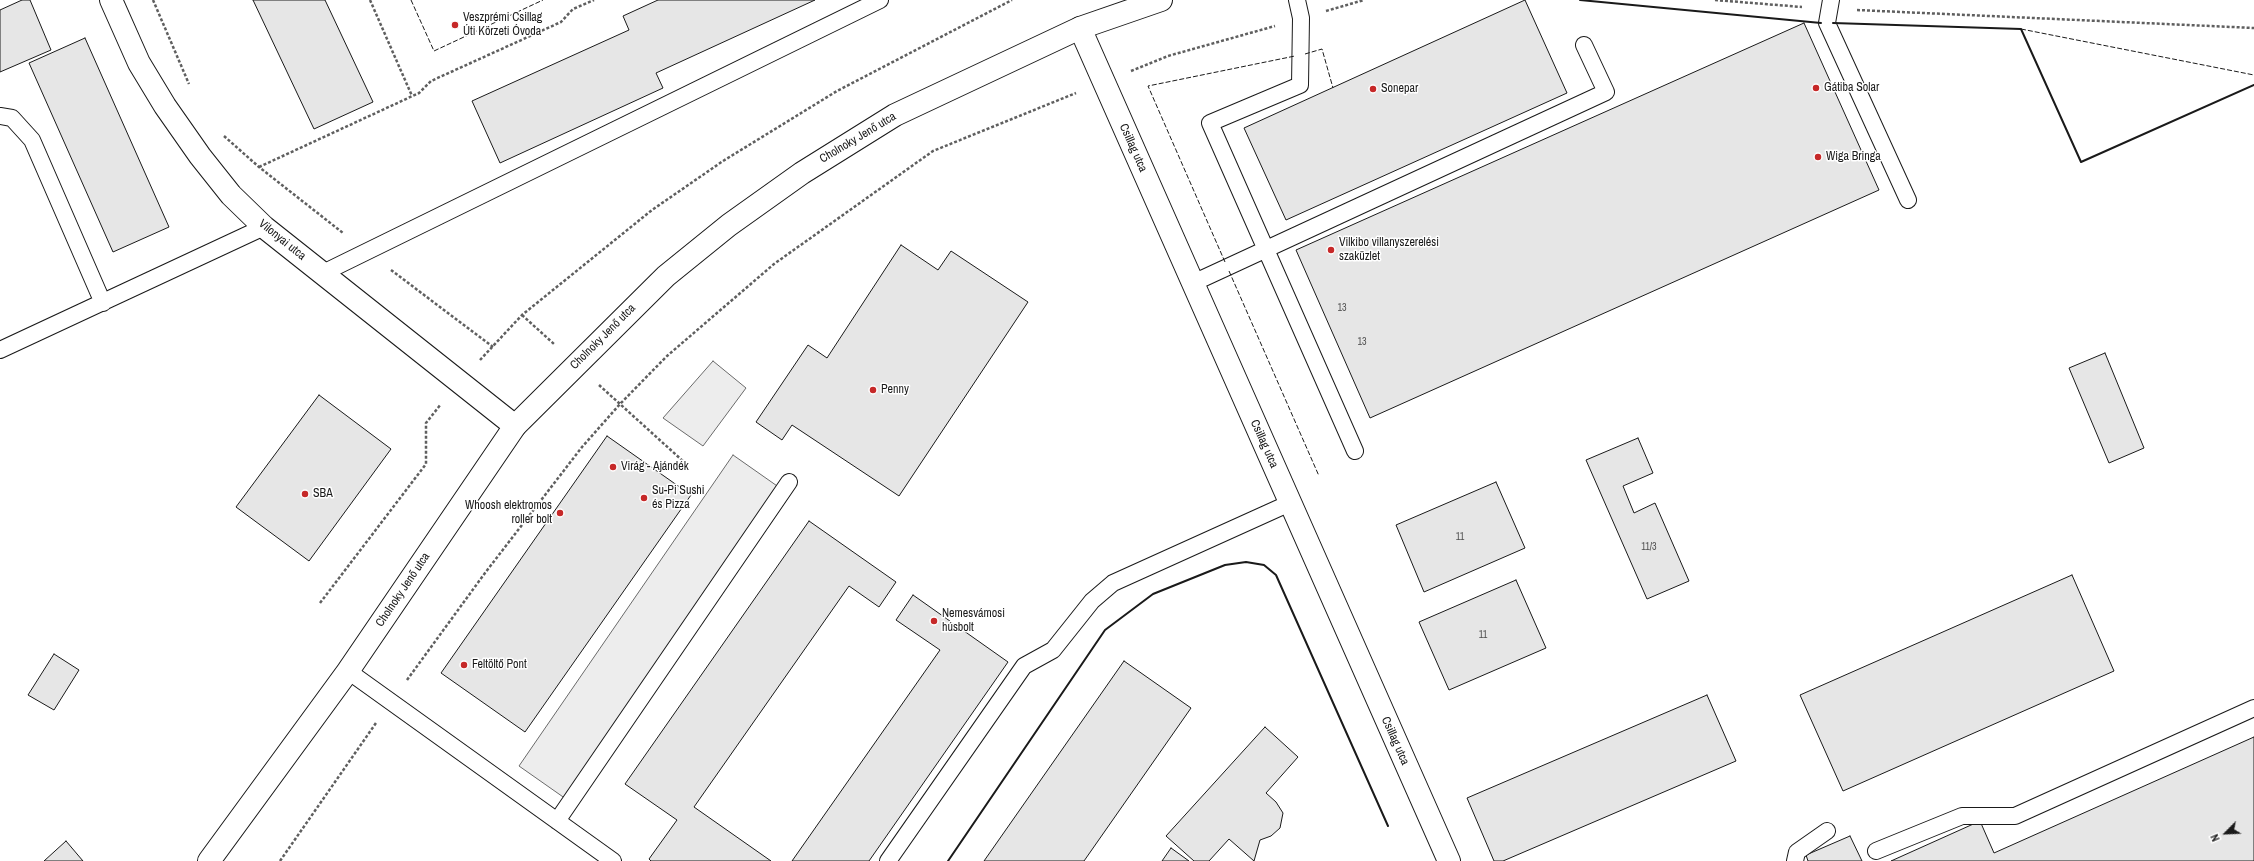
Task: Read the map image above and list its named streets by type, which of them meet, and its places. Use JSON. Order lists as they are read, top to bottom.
{
  "streets": {
    "street": ["Cholnoky Jenő utca", "Csillag utca", "Vilonyai utca"]
  },
  "crossings": [
    ["Cholnoky Jenő utca", "Csillag utca"],
    ["Cholnoky Jenő utca", "Vilonyai utca"]
  ],
  "places": [
    "Veszprémi Csillag Úti Körzeti Óvoda",
    "Gátiba Solar",
    "Sonepar",
    "Wiga Bringa",
    "Vilkibo villanyszerelési szaküzlet",
    "Penny",
    "Virág - Ajándék",
    "SBA",
    "Su-Pi Sushi és Pizza",
    "Whoosh elektromos roller bolt",
    "Nemesvámosi húsbolt",
    "Feltöltő Pont"
  ],
  "house_numbers": [
    "13",
    "13",
    "11",
    "11/3",
    "11"
  ],
  "north": "bottom left"
}
